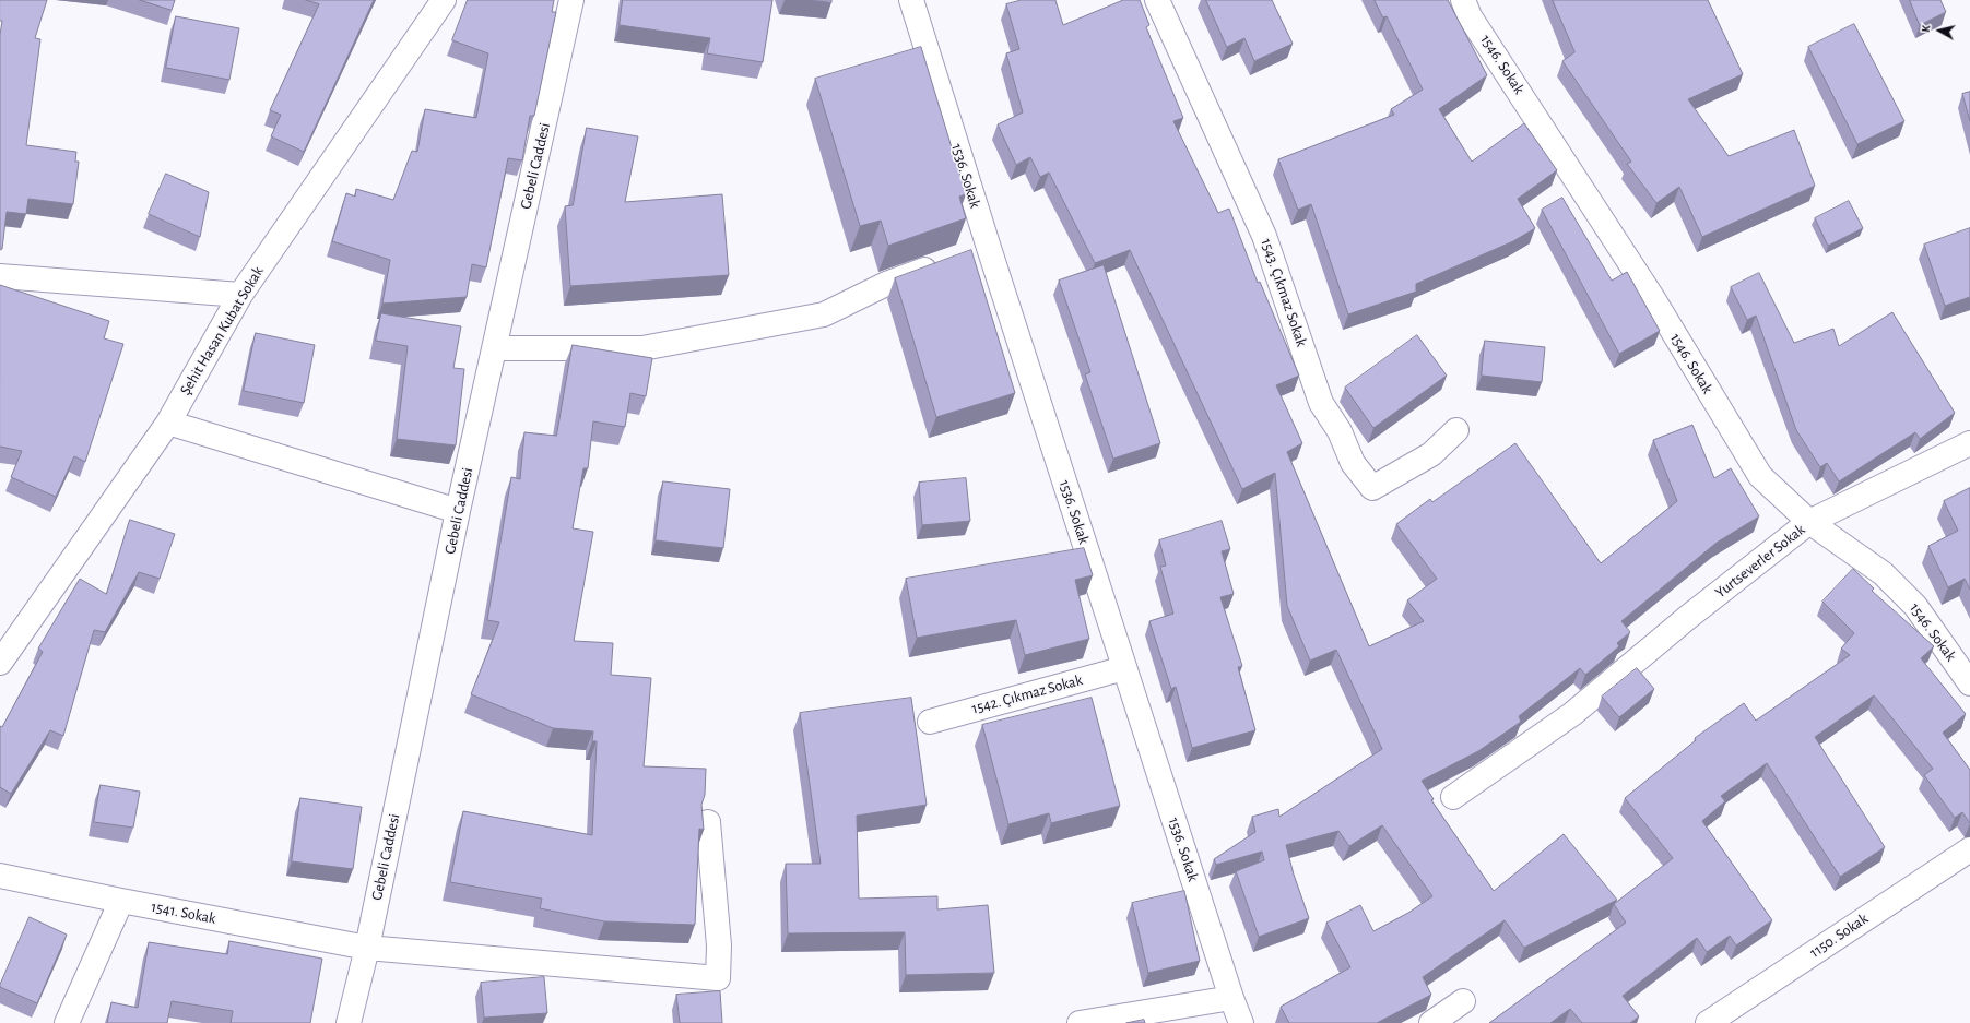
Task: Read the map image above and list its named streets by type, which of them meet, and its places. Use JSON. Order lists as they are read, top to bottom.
{
  "streets": {
    "street": [
      "1546. Sokak",
      "Gebeli Caddesi",
      "1536. Sokak",
      "1543. Çıkmaz Sokak",
      "Şehit Hasan Kubat Sokak",
      "Yurtseverler Sokak",
      "1542. Çıkmaz Sokak",
      "1541. Sokak",
      "1150. Sokak"
    ]
  },
  "crossings": [
    ["1546. Sokak", "Yurtseverler Sokak"],
    ["Gebeli Caddesi", "1541. Sokak"],
    ["1536. Sokak", "1542. Çıkmaz Sokak"]
  ],
  "north": "left"
}
